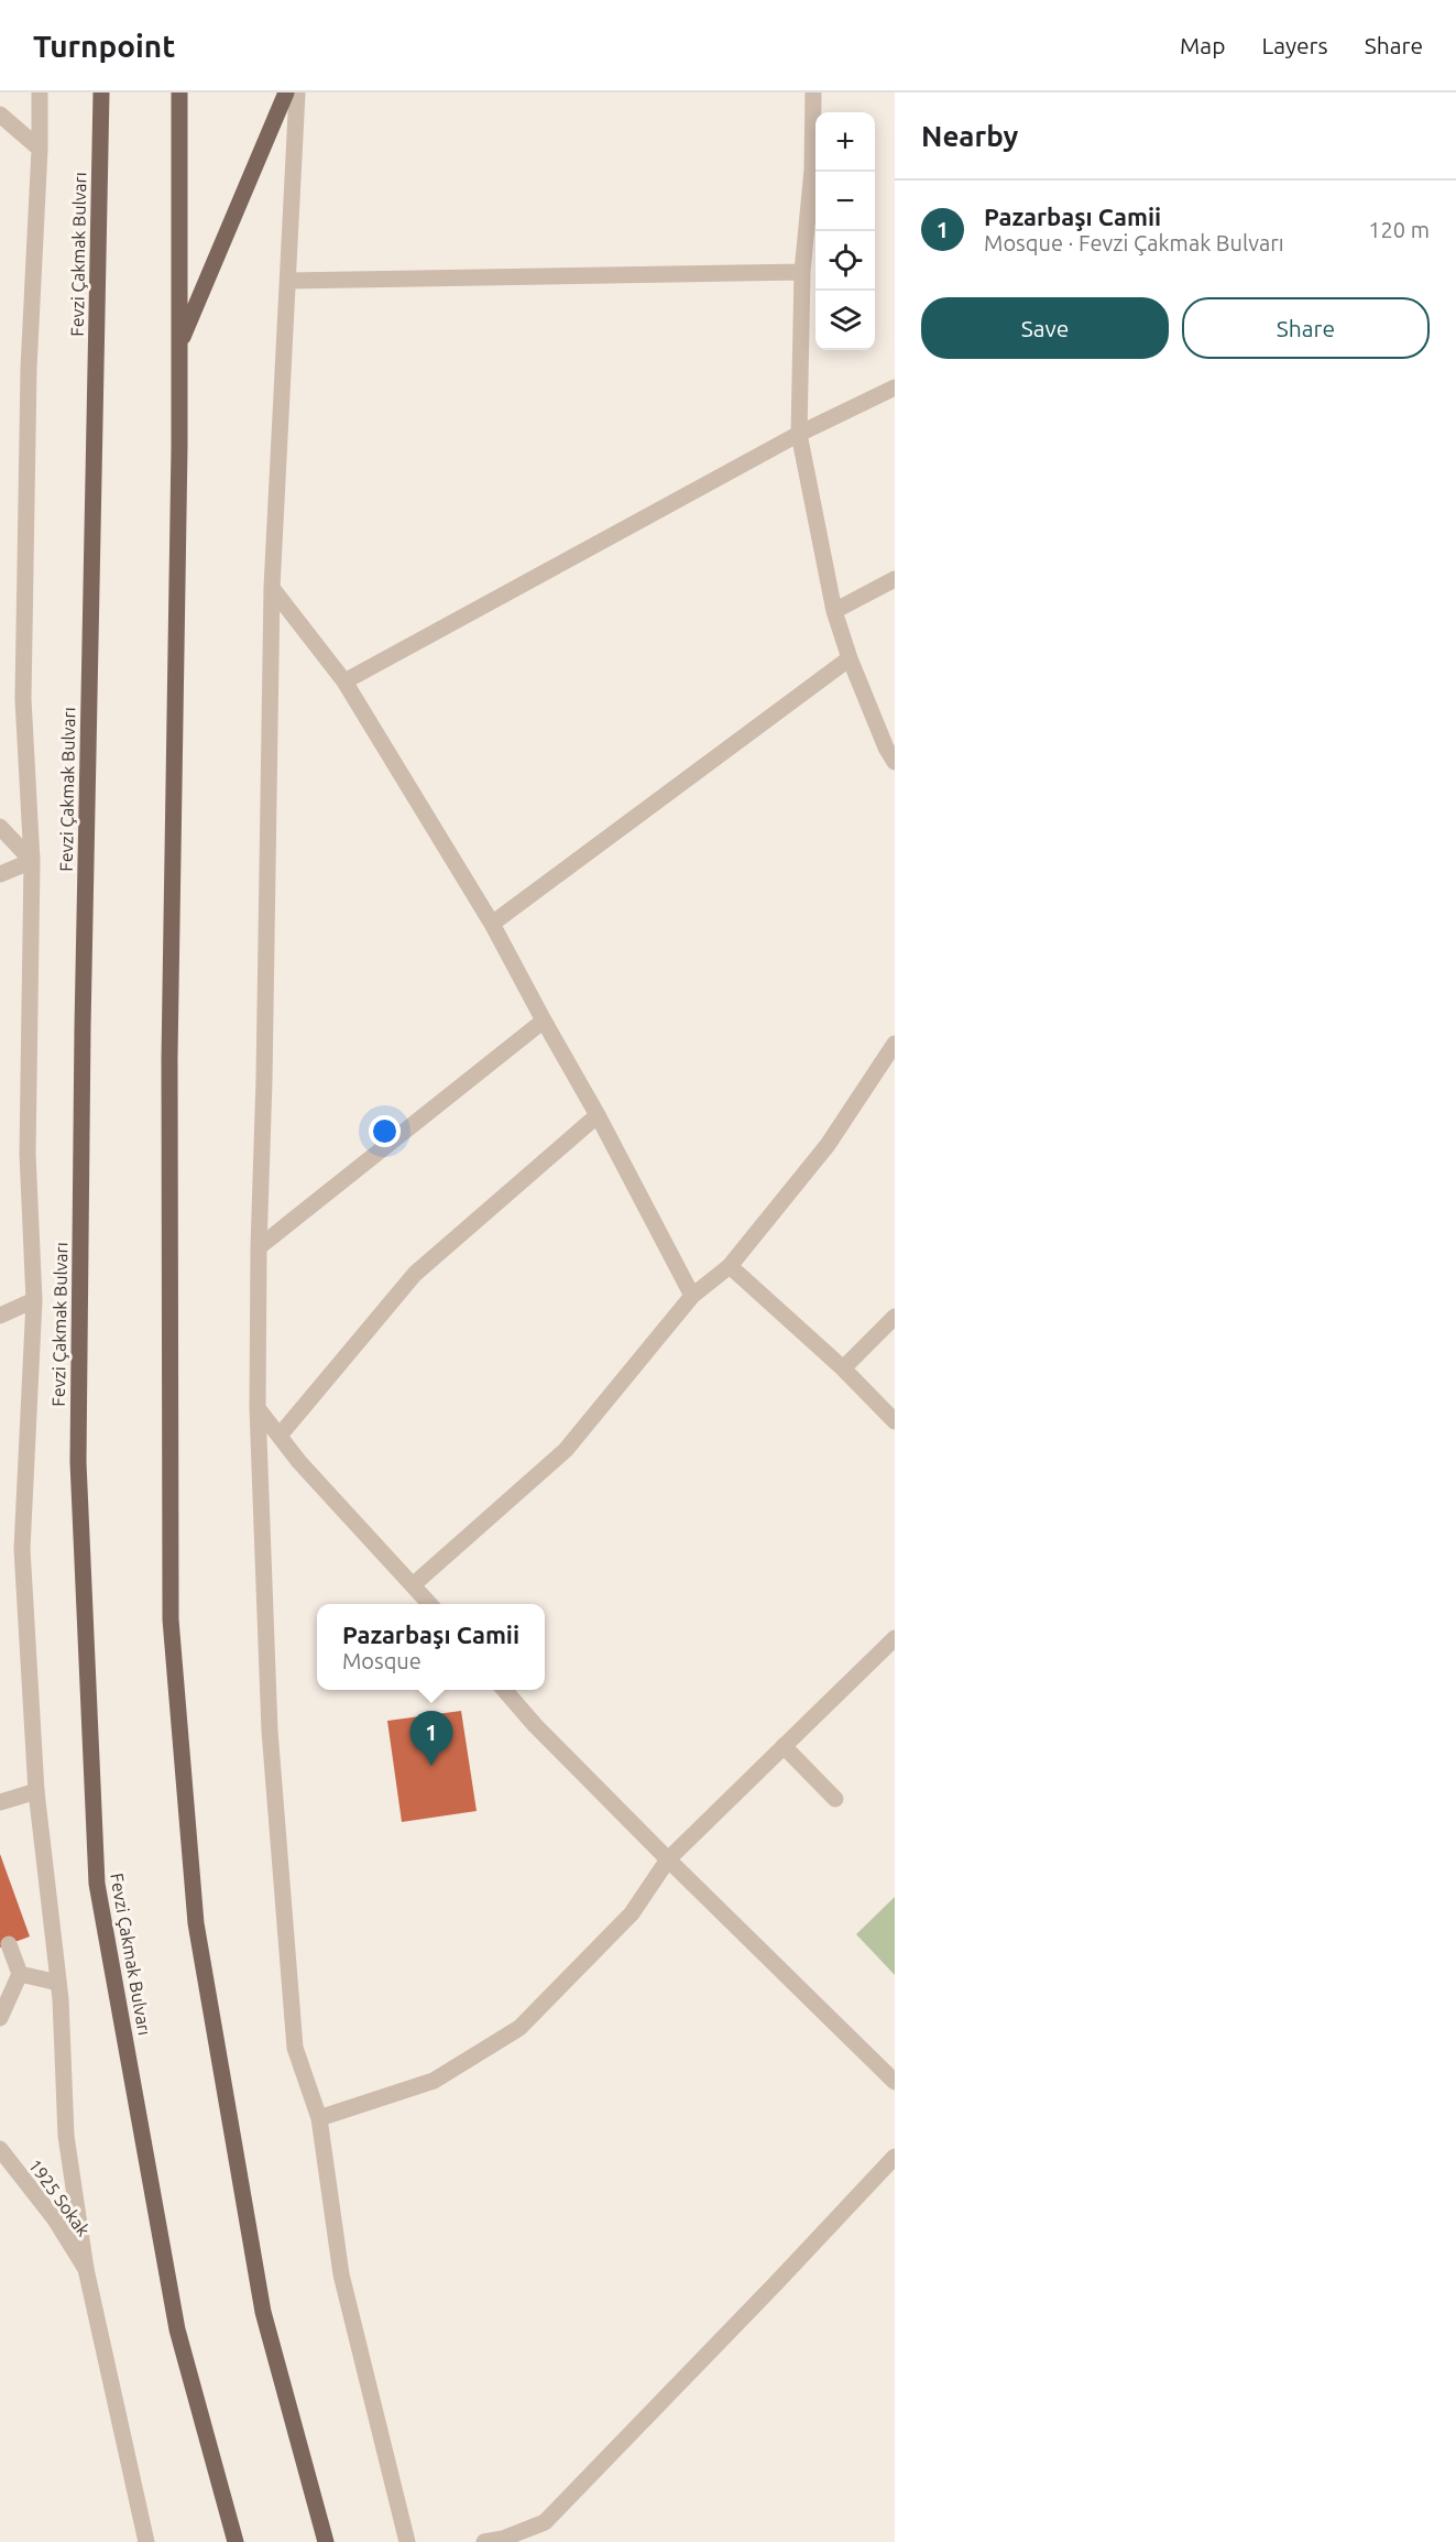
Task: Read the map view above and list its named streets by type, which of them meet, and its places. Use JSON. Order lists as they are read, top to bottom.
{
  "streets": {
    "main road": ["Fevzi Çakmak Bulvarı"],
    "street": ["1925 Sokak"]
  },
  "page": {
    "header": "Turnpoint",
    "nav": ["Map", "Layers", "Share"],
    "heading": "Nearby",
    "map_buttons": ["+", "−"],
    "list": [
      {
        "mark": "1",
        "name": "Pazarbaşı Camii",
        "note": "Mosque · Fevzi Çakmak Bulvarı",
        "value": "120 m"
      }
    ],
    "buttons": ["Save", "Share"],
    "popup": ["Pazarbaşı Camii", "Mosque"],
    "pins": "1"
  }
}
